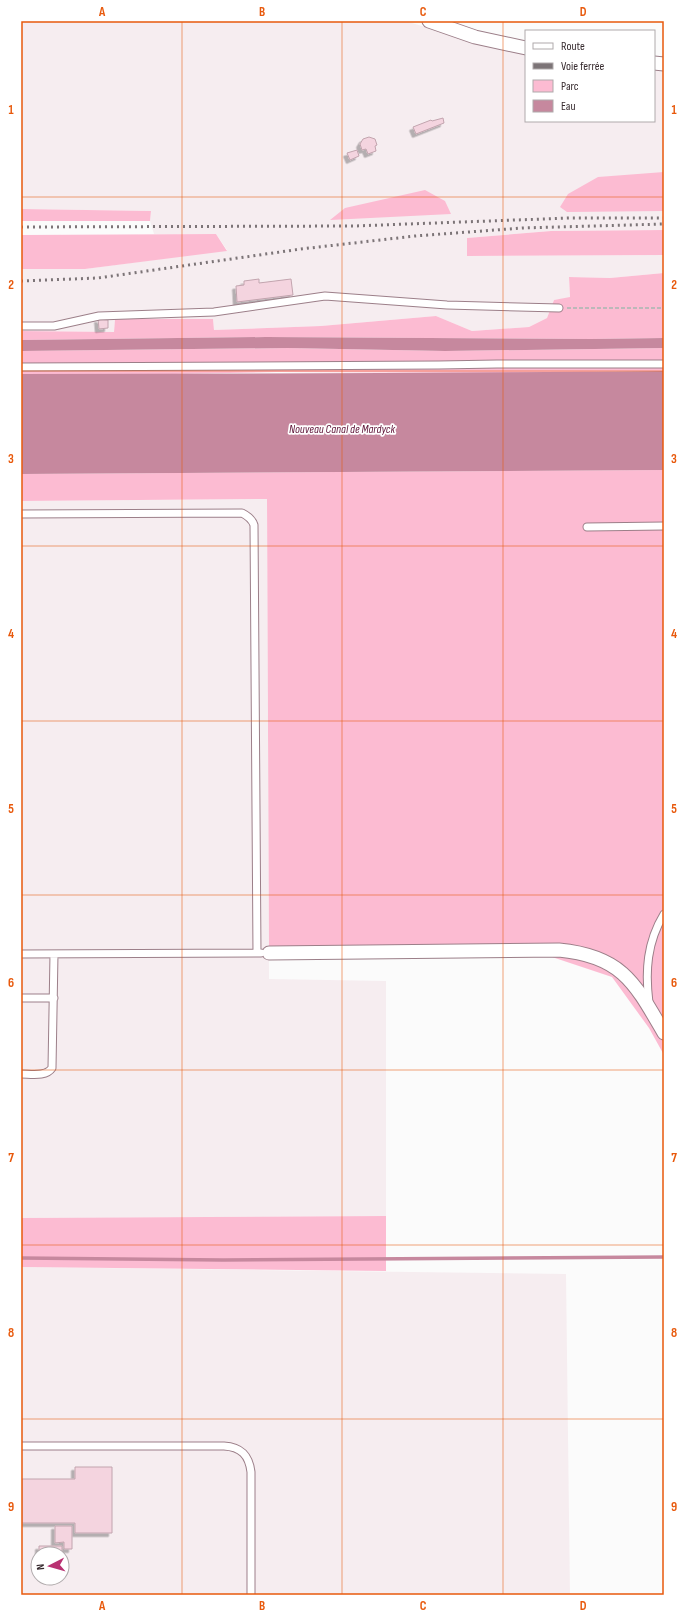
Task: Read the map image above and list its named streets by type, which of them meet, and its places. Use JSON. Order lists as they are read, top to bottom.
{
  "water": ["Nouveau Canal de Mardyck"],
  "legend": [
    "Route",
    "Voie ferrée",
    "Parc",
    "Eau"
  ],
  "north": "left",
  "grid": {
    "columns": [
      "A",
      "B",
      "C",
      "D"
    ],
    "rows": [
      "1",
      "2",
      "3",
      "4",
      "5",
      "6",
      "7",
      "8",
      "9"
    ]
  }
}
